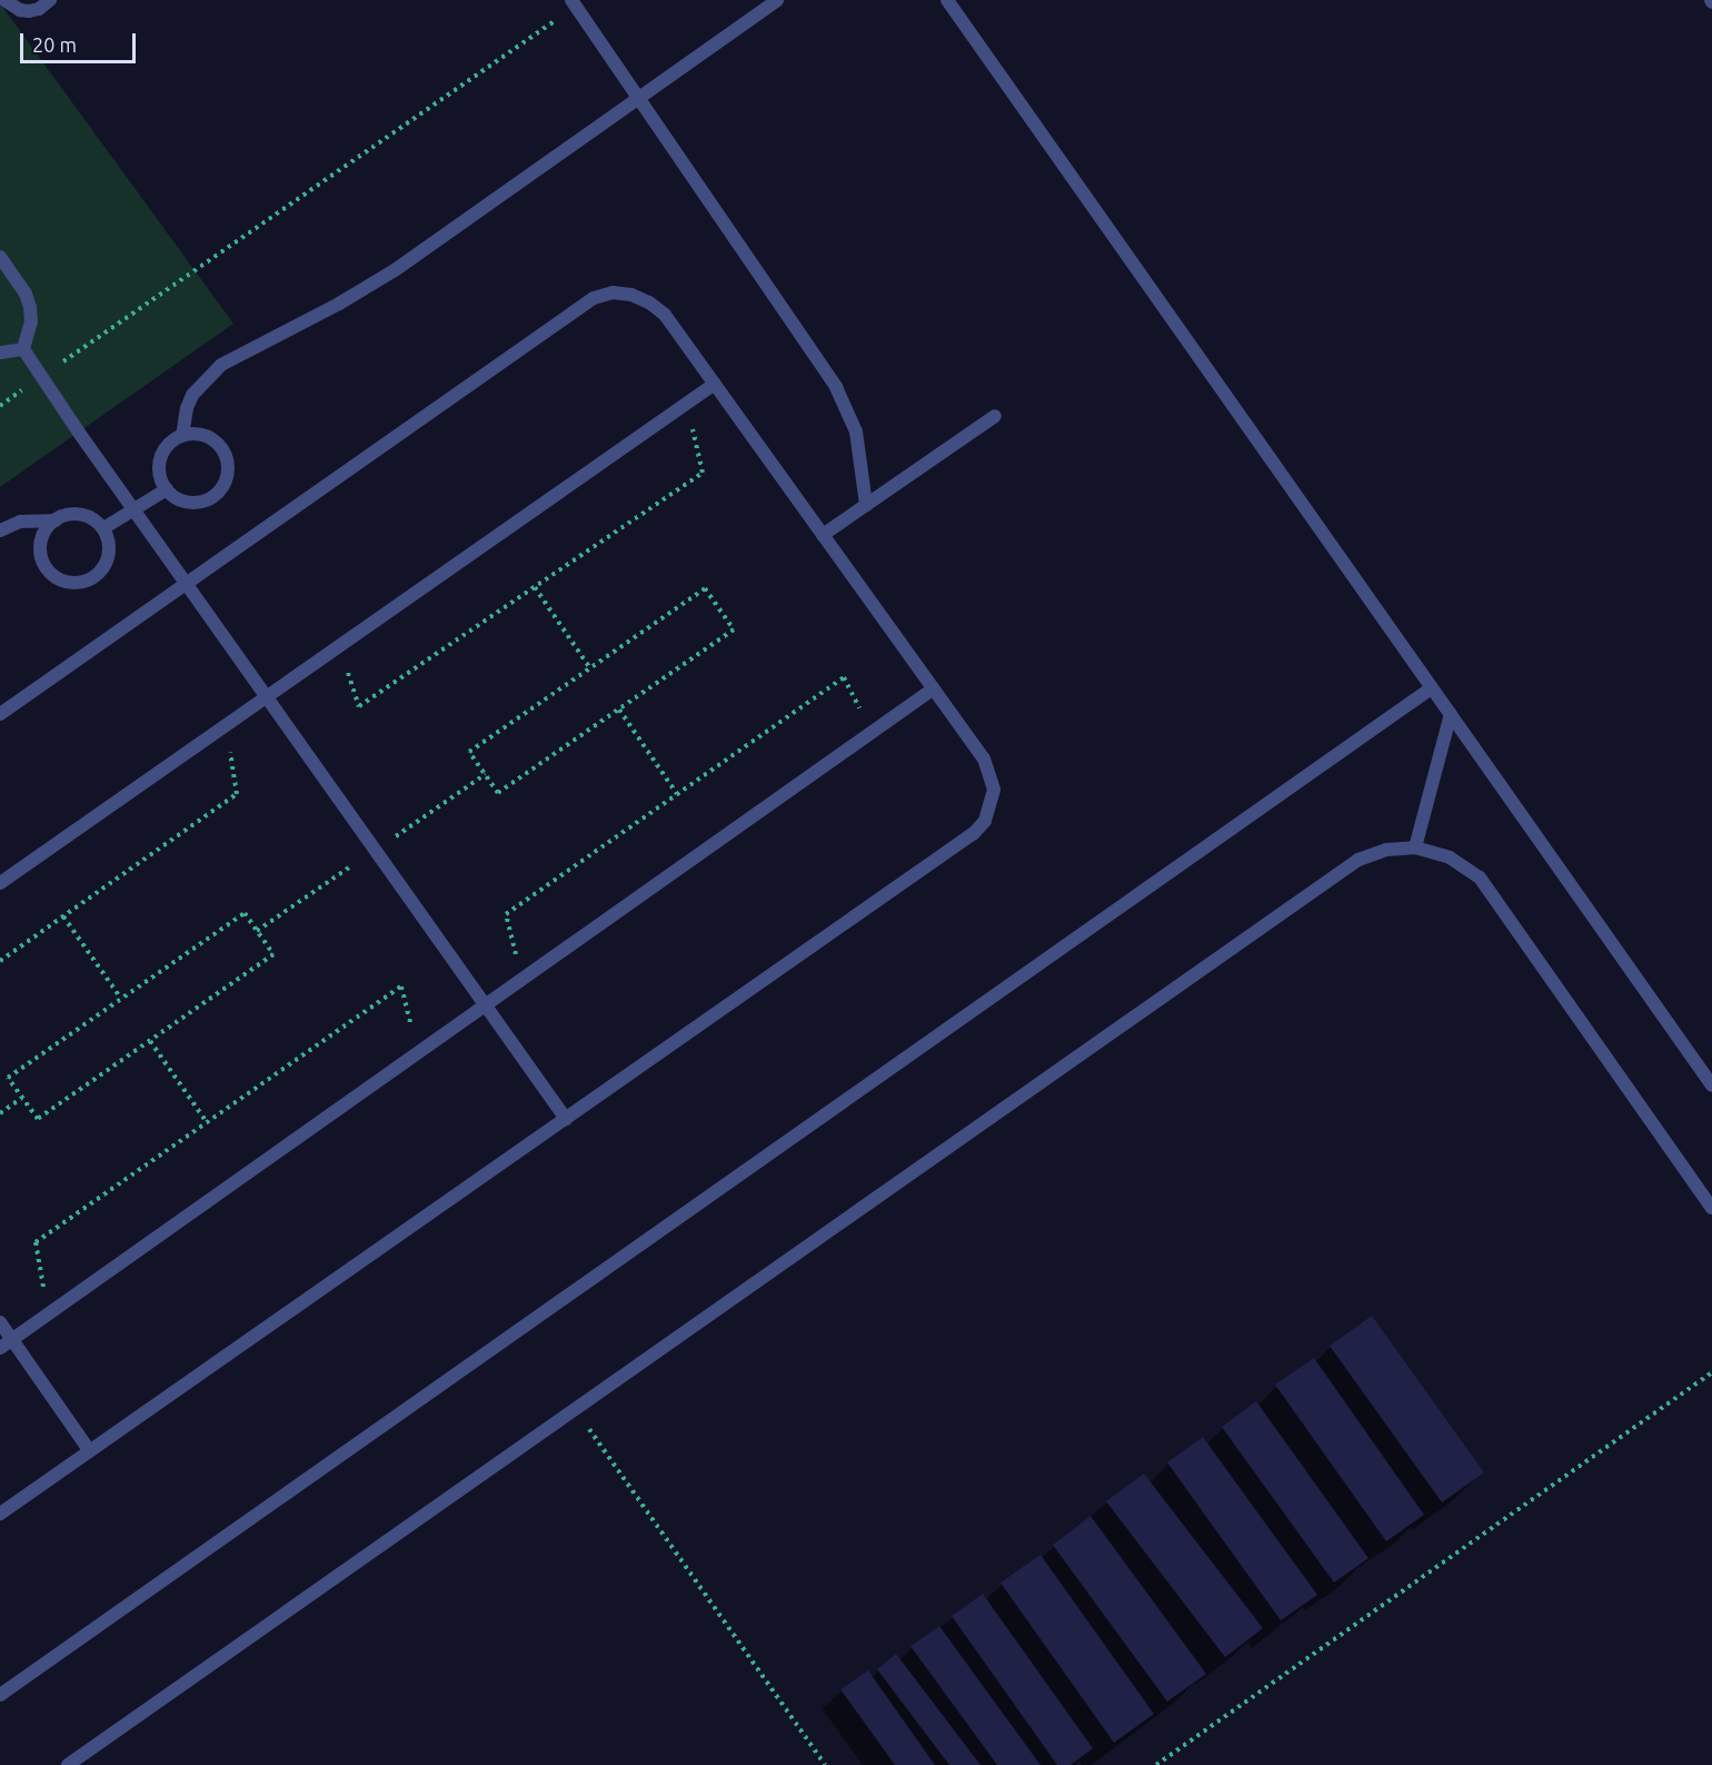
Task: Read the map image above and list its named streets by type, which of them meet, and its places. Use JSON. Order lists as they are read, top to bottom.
{
  "scale_bar": "20 m"
}
